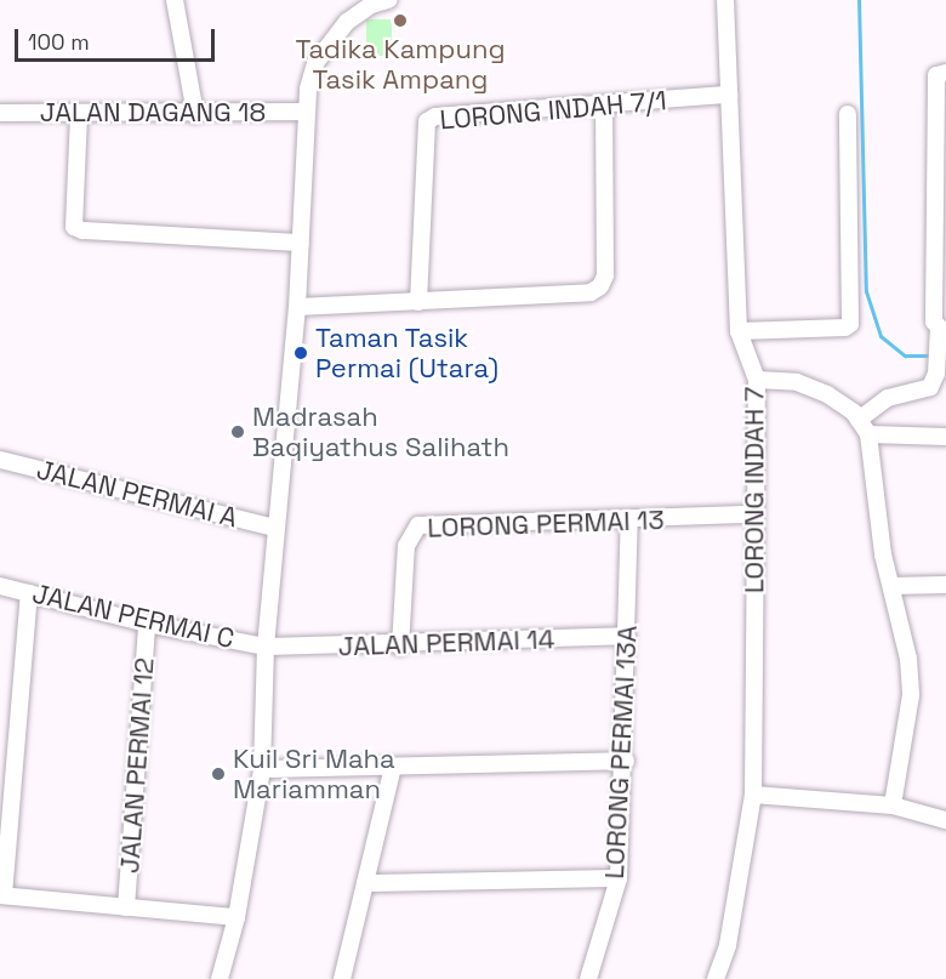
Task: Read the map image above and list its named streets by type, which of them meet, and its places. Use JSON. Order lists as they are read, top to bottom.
{
  "streets": {
    "street": [
      "LORONG INDAH 7/1",
      "JALAN DAGANG 18",
      "LORONG INDAH 7",
      "JALAN PERMAI A",
      "LORONG PERMAI 13",
      "JALAN PERMAI C",
      "JALAN PERMAI 14",
      "LORONG PERMAI 13A",
      "JALAN PERMAI 12"
    ]
  },
  "crossings": [
    ["LORONG INDAH 7/1", "LORONG INDAH 7"],
    ["LORONG INDAH 7", "LORONG PERMAI 13"],
    ["LORONG PERMAI 13", "JALAN PERMAI 14"],
    ["LORONG PERMAI 13", "LORONG PERMAI 13A"],
    ["JALAN PERMAI C", "JALAN PERMAI 14"],
    ["JALAN PERMAI C", "JALAN PERMAI 12"],
    ["JALAN PERMAI 14", "LORONG PERMAI 13A"]
  ],
  "places": [
    "Tadika Kampung Tasik Ampang",
    "Taman Tasik Permai (Utara)",
    "Madrasah Baqiyathus Salihath",
    "Kuil Sri Maha Mariamman"
  ],
  "scale_bar": "100 m"
}
